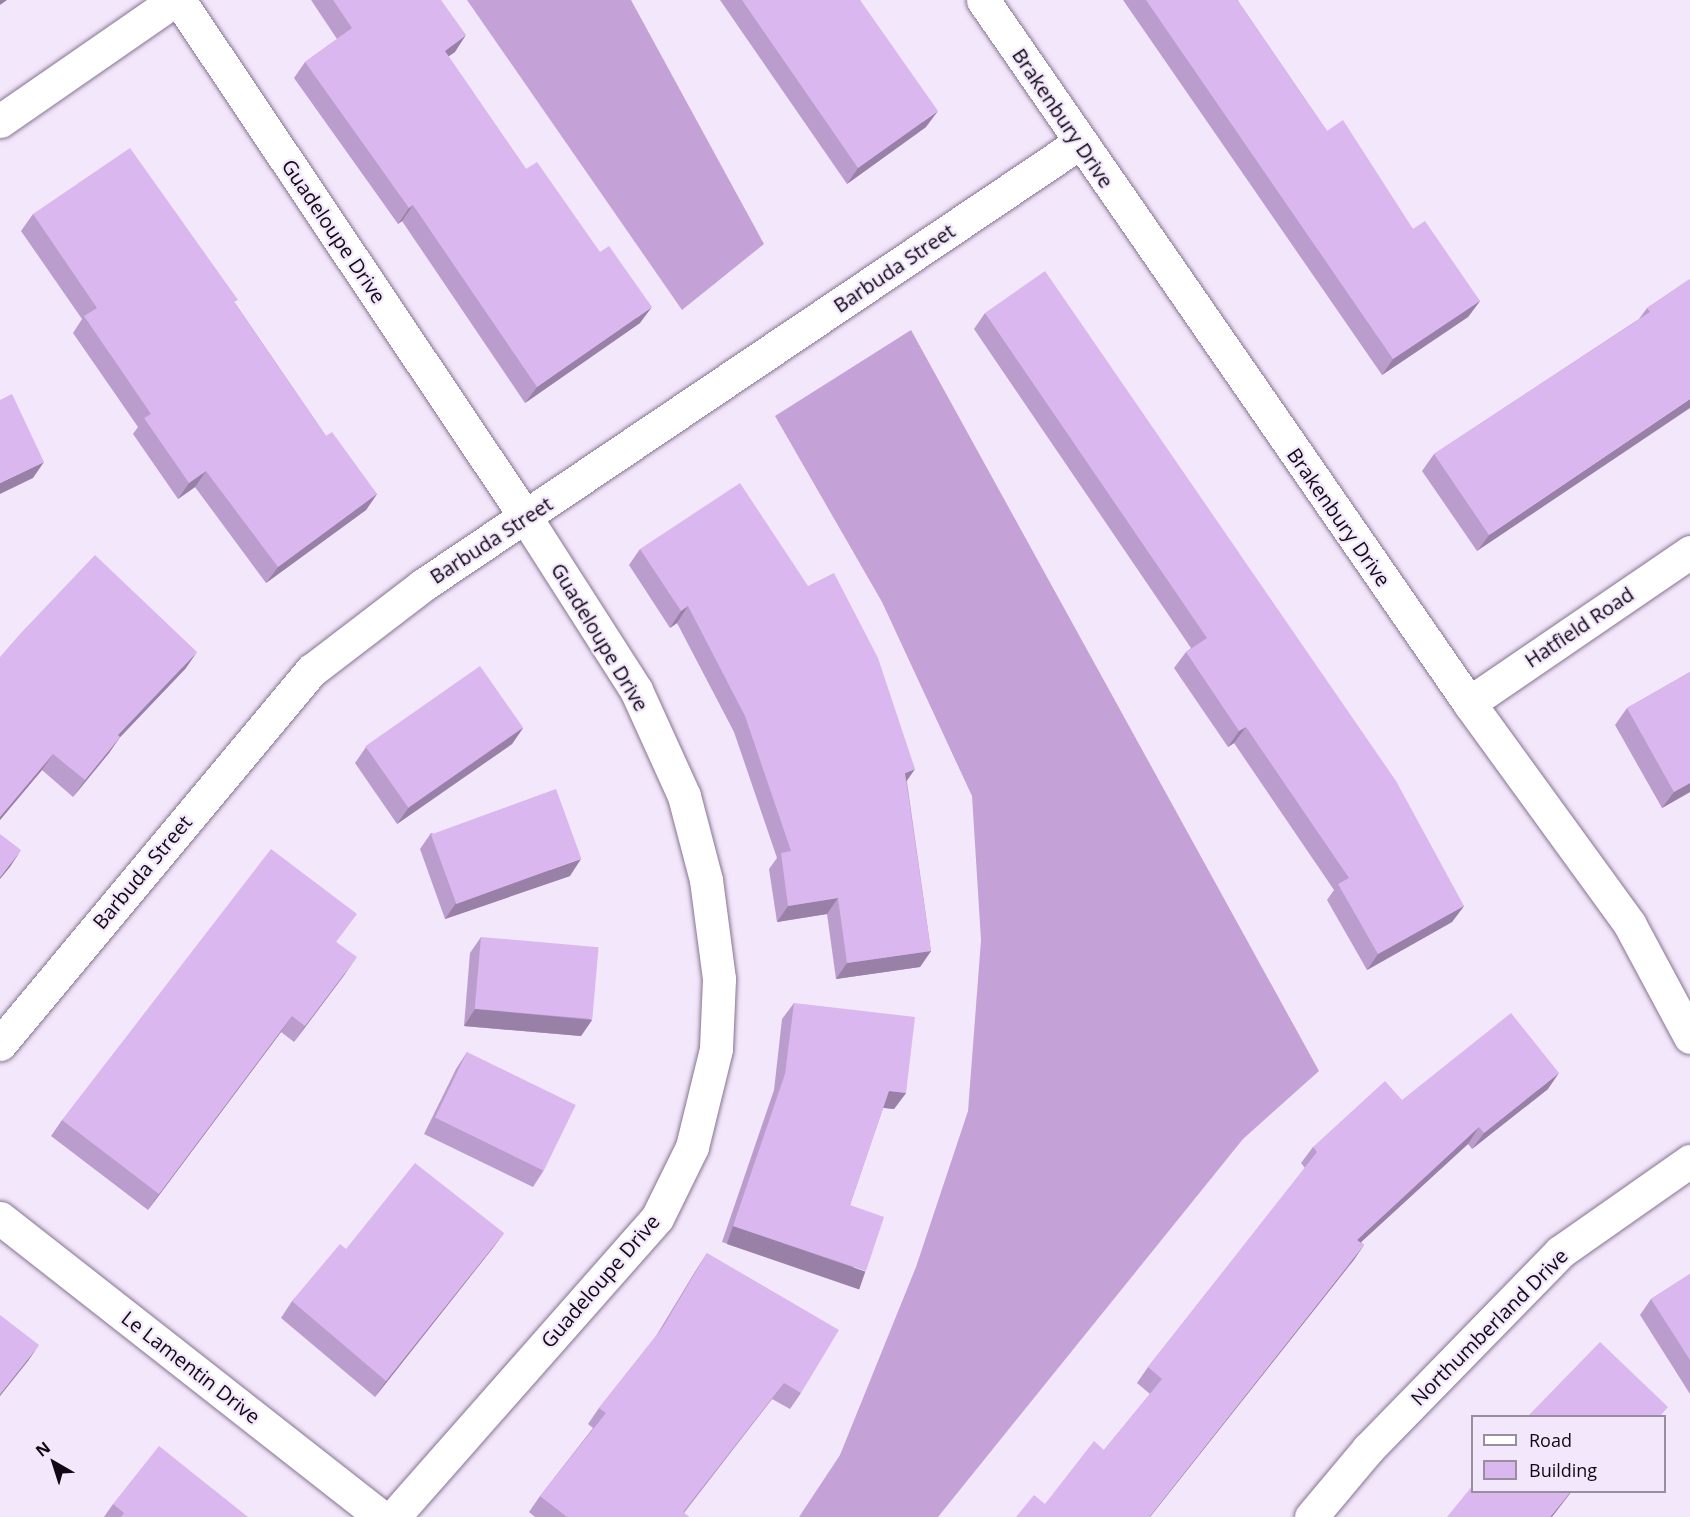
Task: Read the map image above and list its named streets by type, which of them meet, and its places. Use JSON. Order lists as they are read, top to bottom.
{
  "streets": {
    "street": [
      "Brakenbury Drive",
      "Guadeloupe Drive",
      "Barbuda Street",
      "Hatfield Road",
      "Northumberland Drive",
      "Le Lamentin Drive"
    ]
  },
  "crossings": [
    ["Brakenbury Drive", "Barbuda Street"],
    ["Brakenbury Drive", "Hatfield Road"],
    ["Guadeloupe Drive", "Barbuda Street"]
  ],
  "legend": ["Road", "Building"],
  "north": "top left"
}
